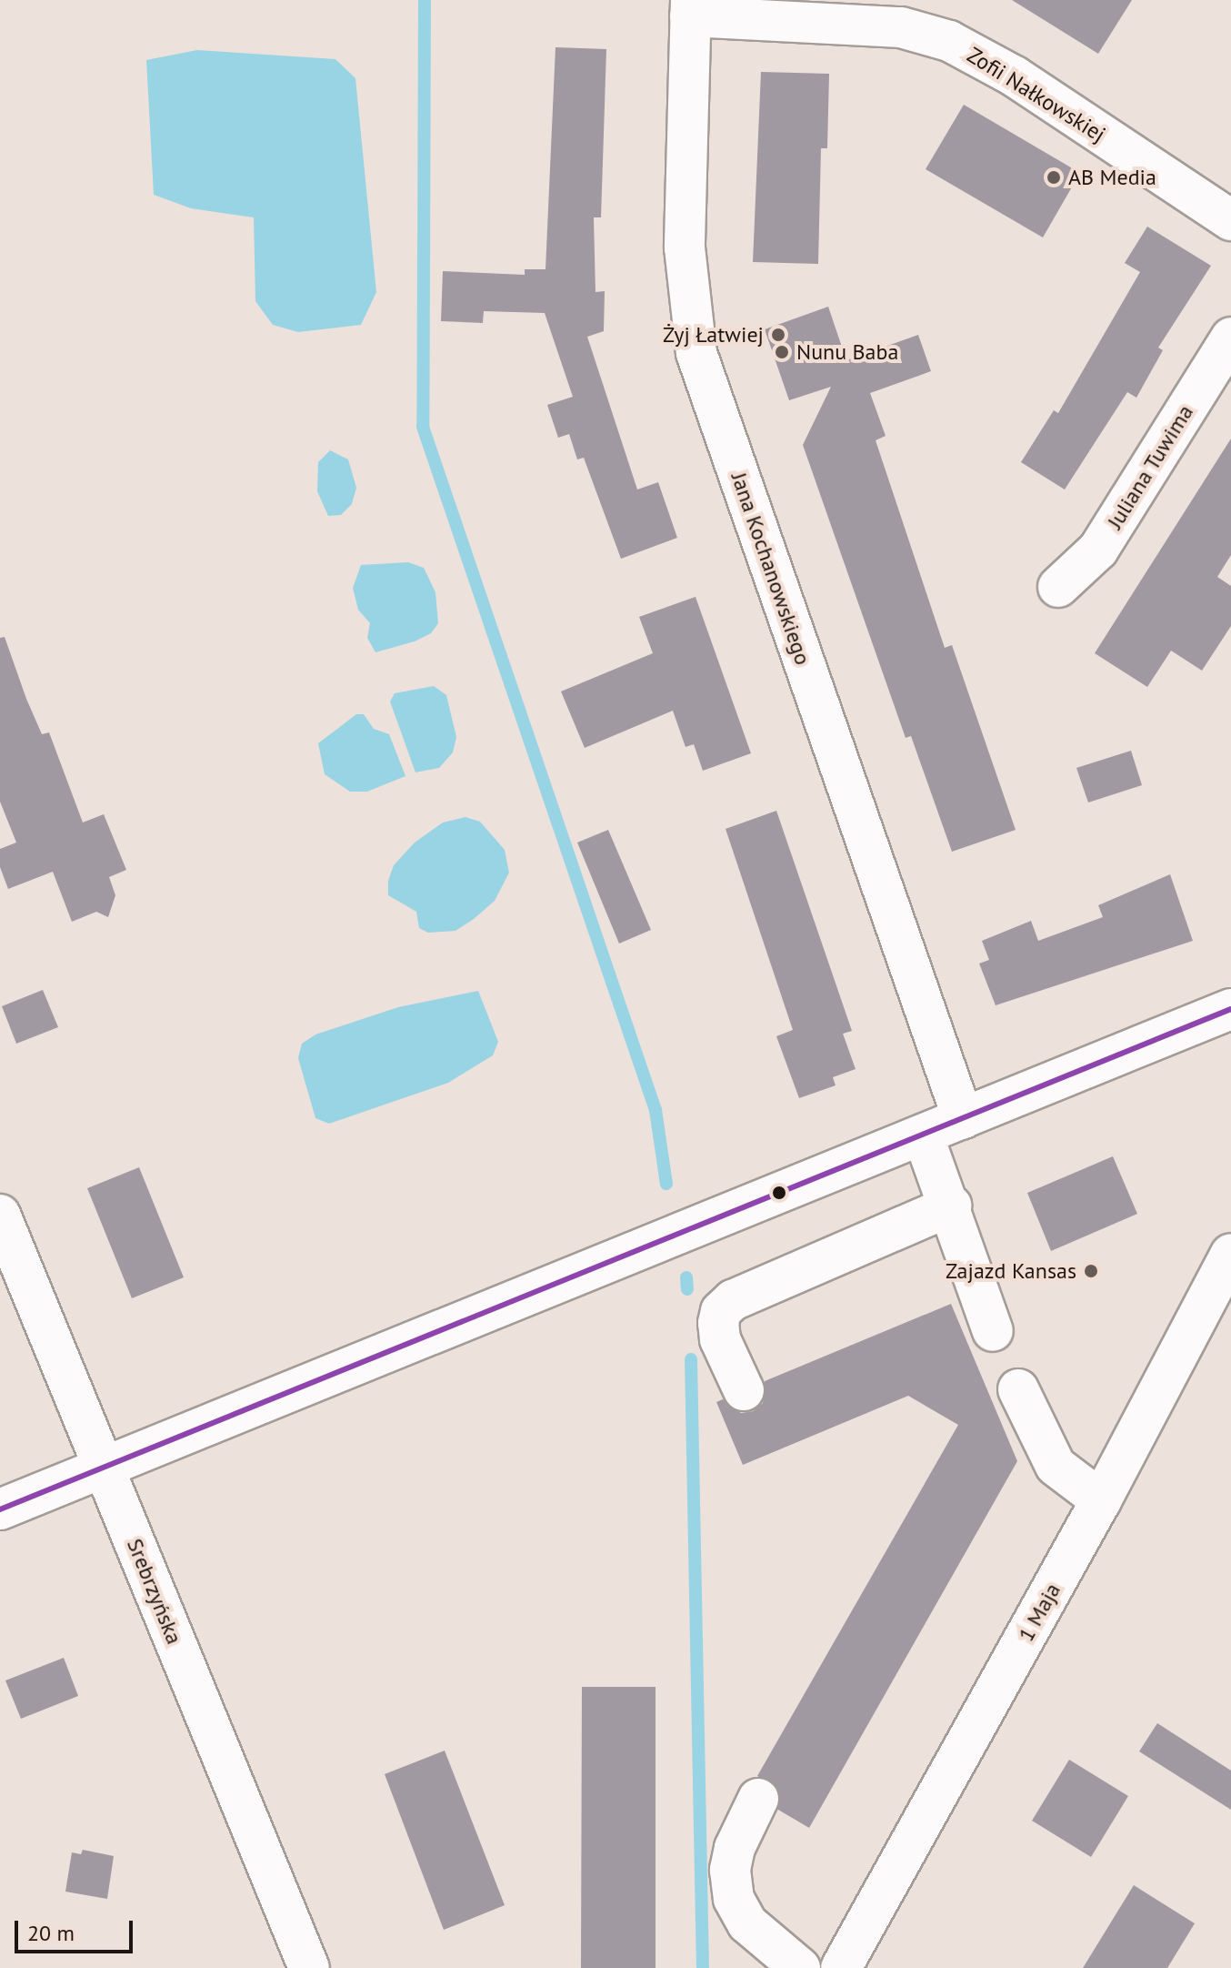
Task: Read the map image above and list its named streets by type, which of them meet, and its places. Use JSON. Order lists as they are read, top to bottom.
{
  "streets": {
    "street": [
      "Zofii Nałkowskiej",
      "Juliana Tuwima",
      "Jana Kochanowskiego",
      "Srebrzyńska",
      "1 Maja"
    ]
  },
  "crossings": [
    ["Zofii Nałkowskiej", "Jana Kochanowskiego"]
  ],
  "places": [
    "AB Media",
    "Żyj Łatwiej",
    "Nunu Baba",
    "Zajazd Kansas"
  ],
  "scale_bar": "20 m"
}
